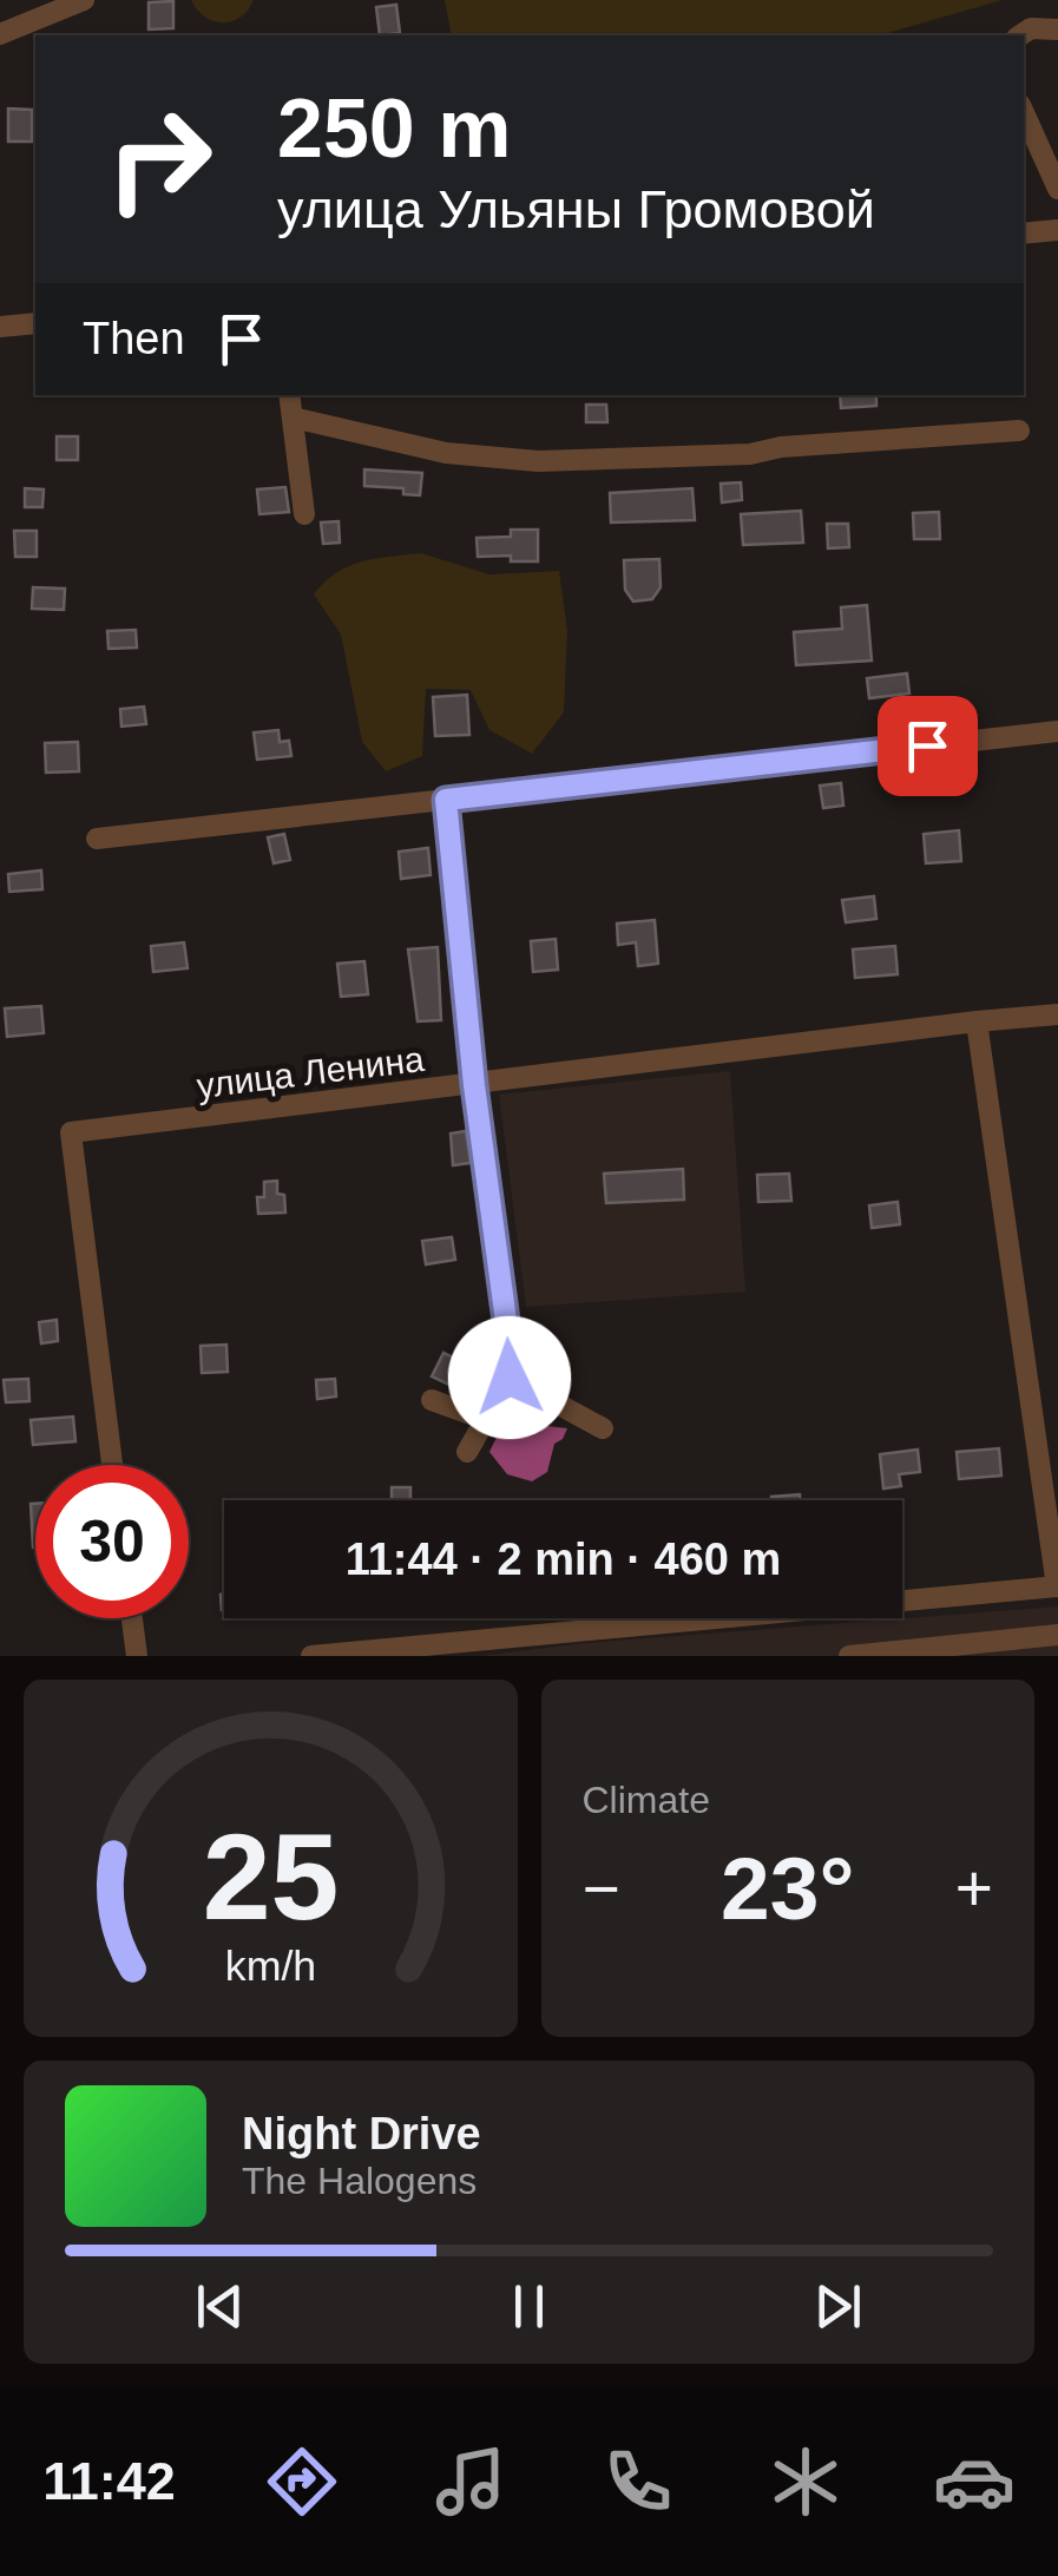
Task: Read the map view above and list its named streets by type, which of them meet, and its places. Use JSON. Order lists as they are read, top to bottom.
{
  "streets": {
    "street": ["улица Ленина"]
  },
  "page": {
    "turn": ["250 m", "улица Ульяны Громовой"],
    "then": "Then",
    "limit": "30",
    "trip": "11:44 · 2 min · 460 m",
    "tile": "Climate",
    "heat": ["−", "23°", "+"],
    "song": ["Night Drive", "The Halogens"],
    "tabs": "11:42",
    "gauge": ["25", "km/h"]
  }
}
